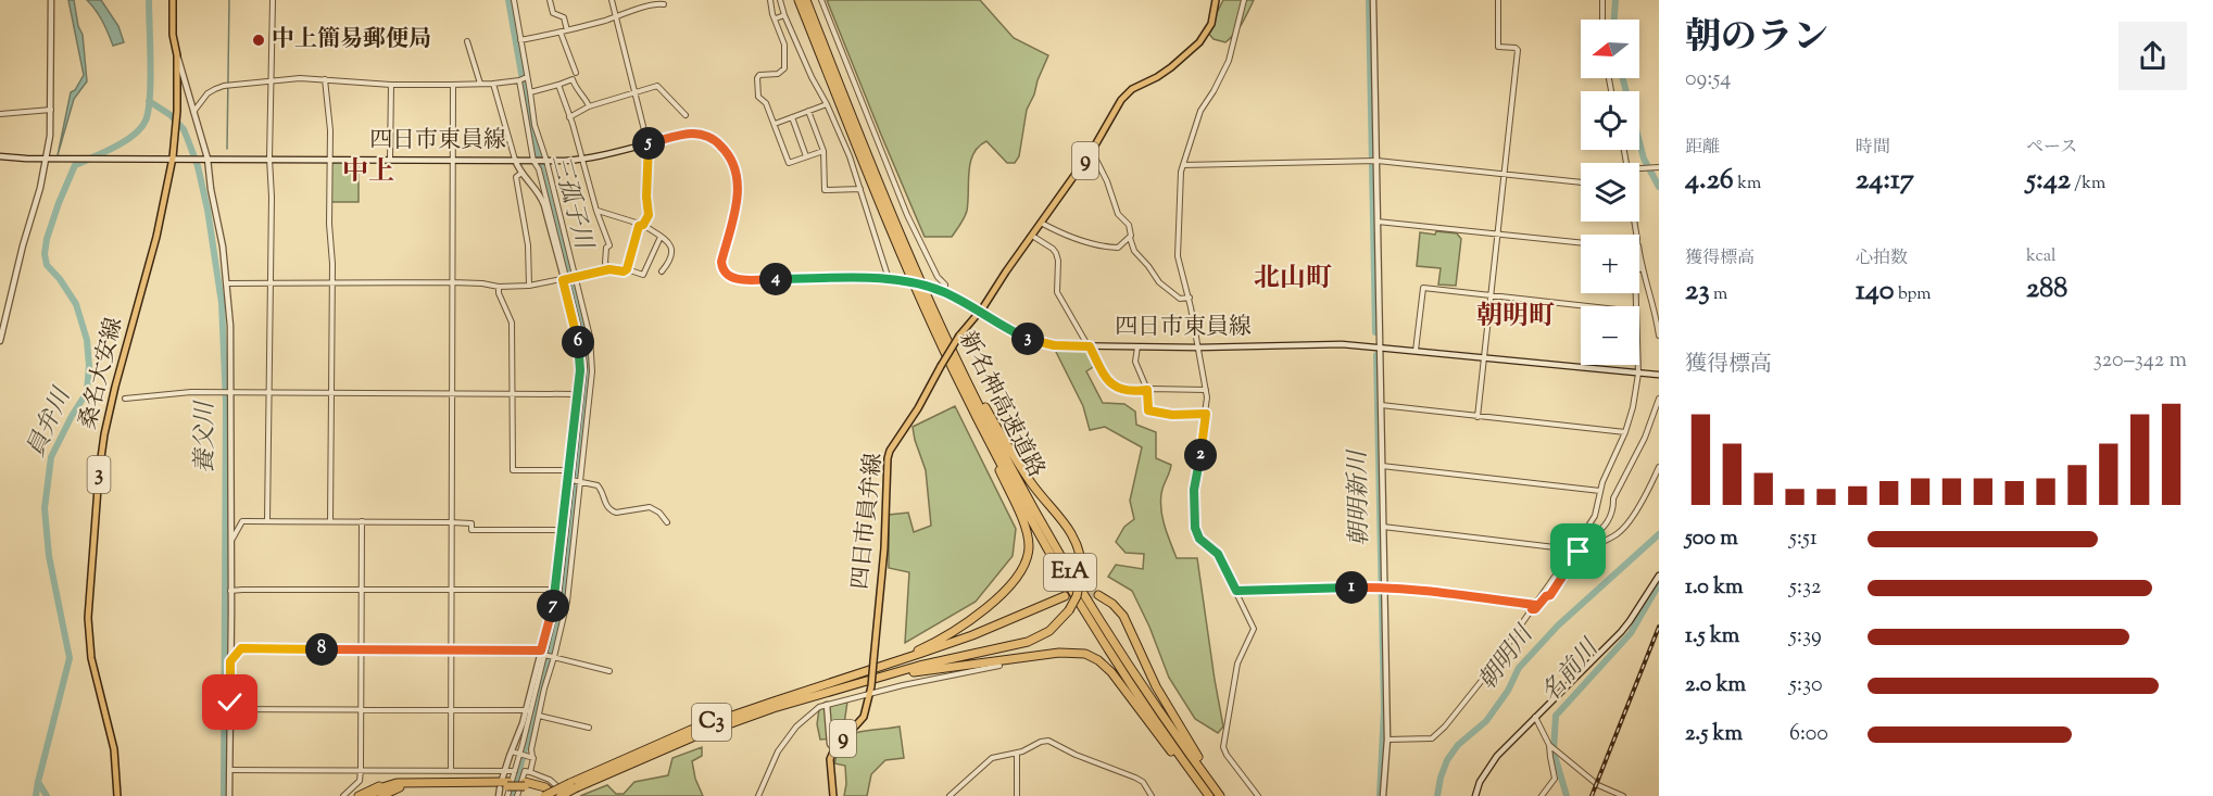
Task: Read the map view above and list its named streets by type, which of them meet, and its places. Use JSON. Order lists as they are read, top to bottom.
{
  "streets": {
    "highway": ["新名神高速道路", "E1A", "C3"],
    "main road": [
      "9",
      "桑名大安線",
      "3",
      "四日市員弁線"
    ],
    "street": ["四日市東員線"]
  },
  "crossings": [
    ["四日市東員線", "桑名大安線"],
    ["四日市東員線", "四日市員弁線"],
    ["9", "四日市員弁線"]
  ],
  "districts": ["中上", "北山町", "朝明町"],
  "water": [
    "三孤子川",
    "員弁川",
    "養父川",
    "朝明新川",
    "朝明川",
    "名前川"
  ],
  "places": ["中上簡易郵便局"],
  "north": "left",
  "page": {
    "heading": ["朝のラン", "09:54"],
    "map_buttons": ["+", "−"],
    "stats": [
      ["距離", "4.26 km"],
      ["時間", "24:17"],
      ["ペース", "5:42 /km"],
      ["獲得標高", "23 m"],
      ["心拍数", "140 bpm"],
      ["kcal", "288"]
    ],
    "pins": [
      "5",
      "4",
      "3",
      "6",
      "2",
      "1",
      "7",
      "8"
    ],
    "chart": ["獲得標高", "320–342 m"],
    "list": [
      {
        "name": "500 m",
        "note": "5:51"
      },
      {
        "name": "1.0 km",
        "note": "5:32"
      },
      {
        "name": "1.5 km",
        "note": "5:39"
      },
      {
        "name": "2.0 km",
        "note": "5:30"
      },
      {
        "name": "2.5 km",
        "note": "6:00"
      }
    ]
  }
}
